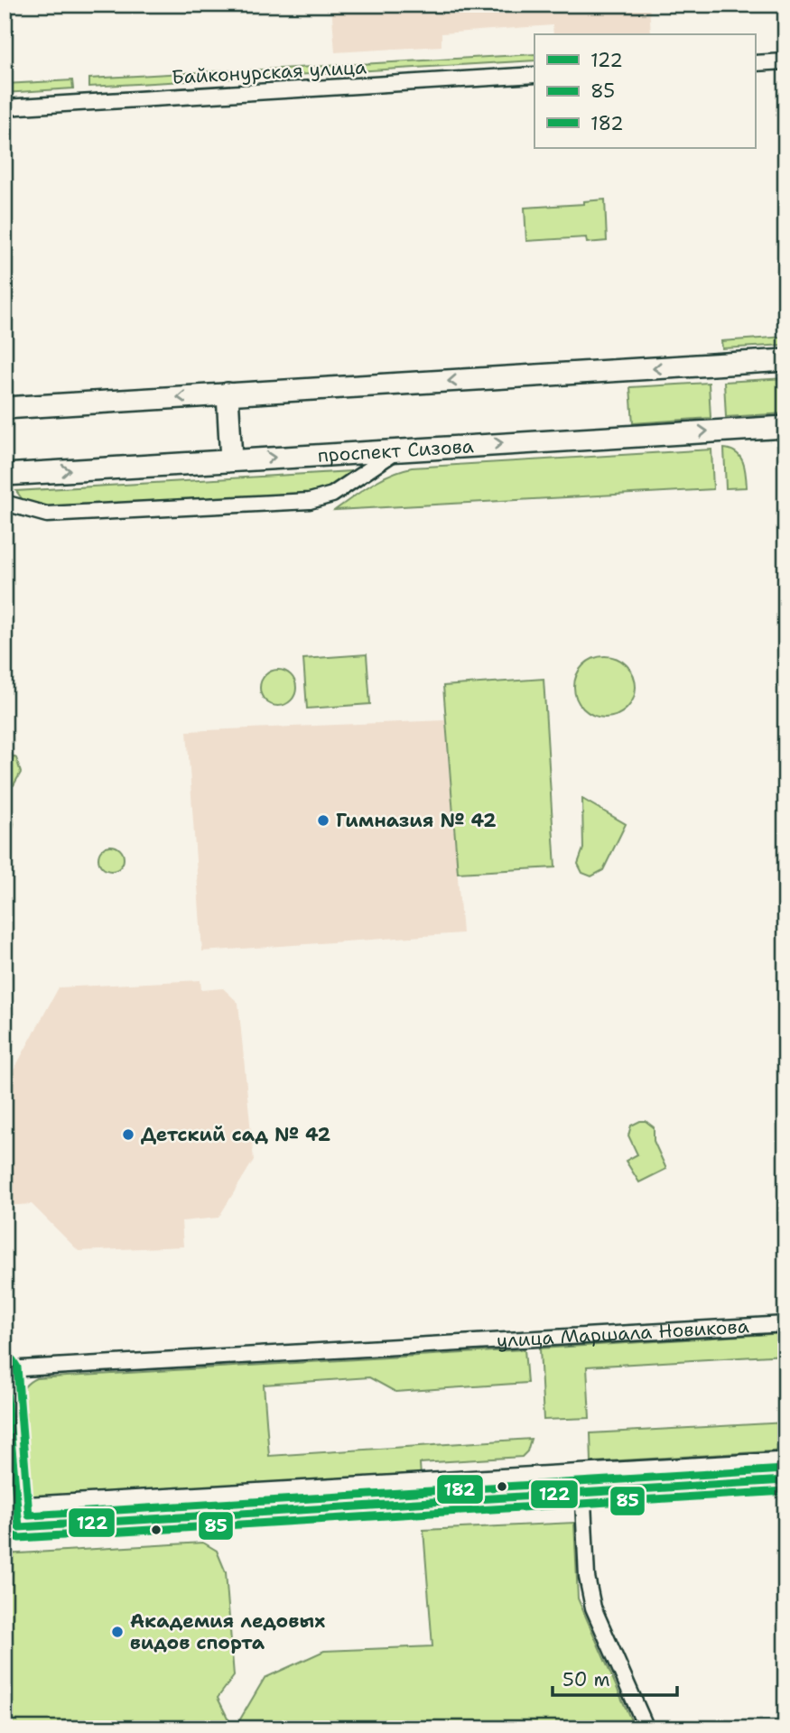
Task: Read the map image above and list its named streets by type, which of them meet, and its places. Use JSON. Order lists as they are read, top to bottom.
{
  "streets": {
    "main road": ["проспект Сизова", "улица Маршала Новикова"],
    "street": ["Байконурская улица"]
  },
  "places": ["Гимназия № 42", "Детский сад № 42", "Академия ледовых видов спорта"],
  "lines": ["transit line 182", "transit line 122", "transit line 85"],
  "legend": ["122", "85", "182"],
  "scale_bar": "50 m"
}
